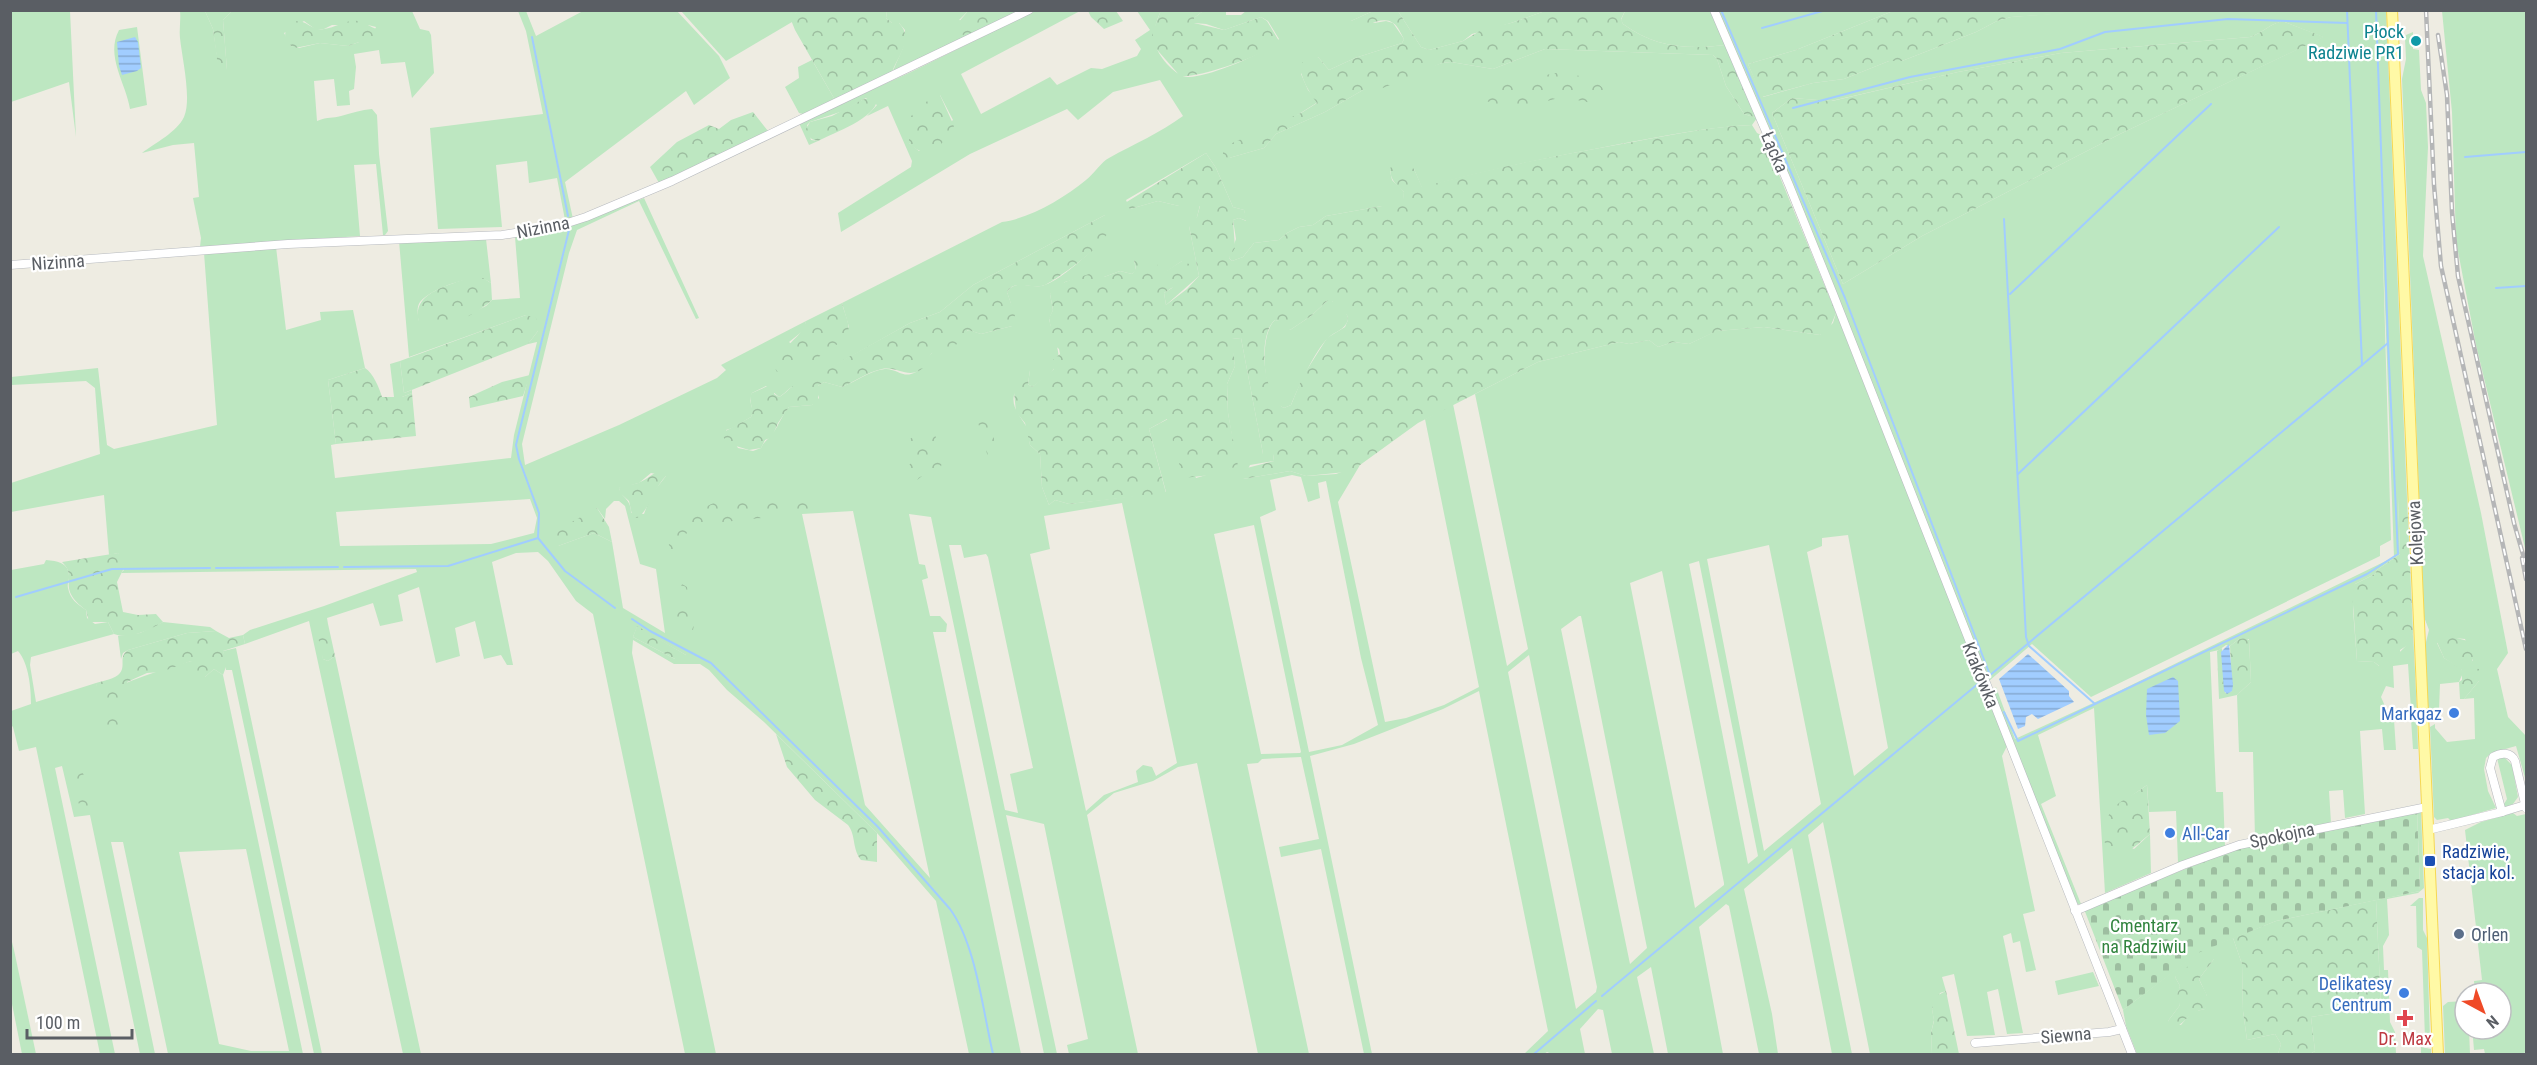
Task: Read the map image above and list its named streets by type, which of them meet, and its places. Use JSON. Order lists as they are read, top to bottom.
{
  "streets": {
    "main road": ["Kolejowa"],
    "street": [
      "Łącka",
      "Nizinna",
      "Krakówka",
      "Spokojna",
      "Siewna"
    ]
  },
  "crossings": [
    ["Łącka", "Krakówka"],
    ["Kolejowa", "Spokojna"],
    ["Krakówka", "Spokojna"],
    ["Krakówka", "Siewna"]
  ],
  "parks": ["Cmentarz na Radziwiu"],
  "places": {
    "other": [
      "Płock Radziwie PR1",
      "Markgaz",
      "All-Car",
      "Orlen",
      "Delikatesy Centrum"
    ],
    "transit": ["Radziwie, stacja kol."],
    "health": ["Dr. Max"]
  },
  "scale_bar": "100 m",
  "north": "bottom right"
}
